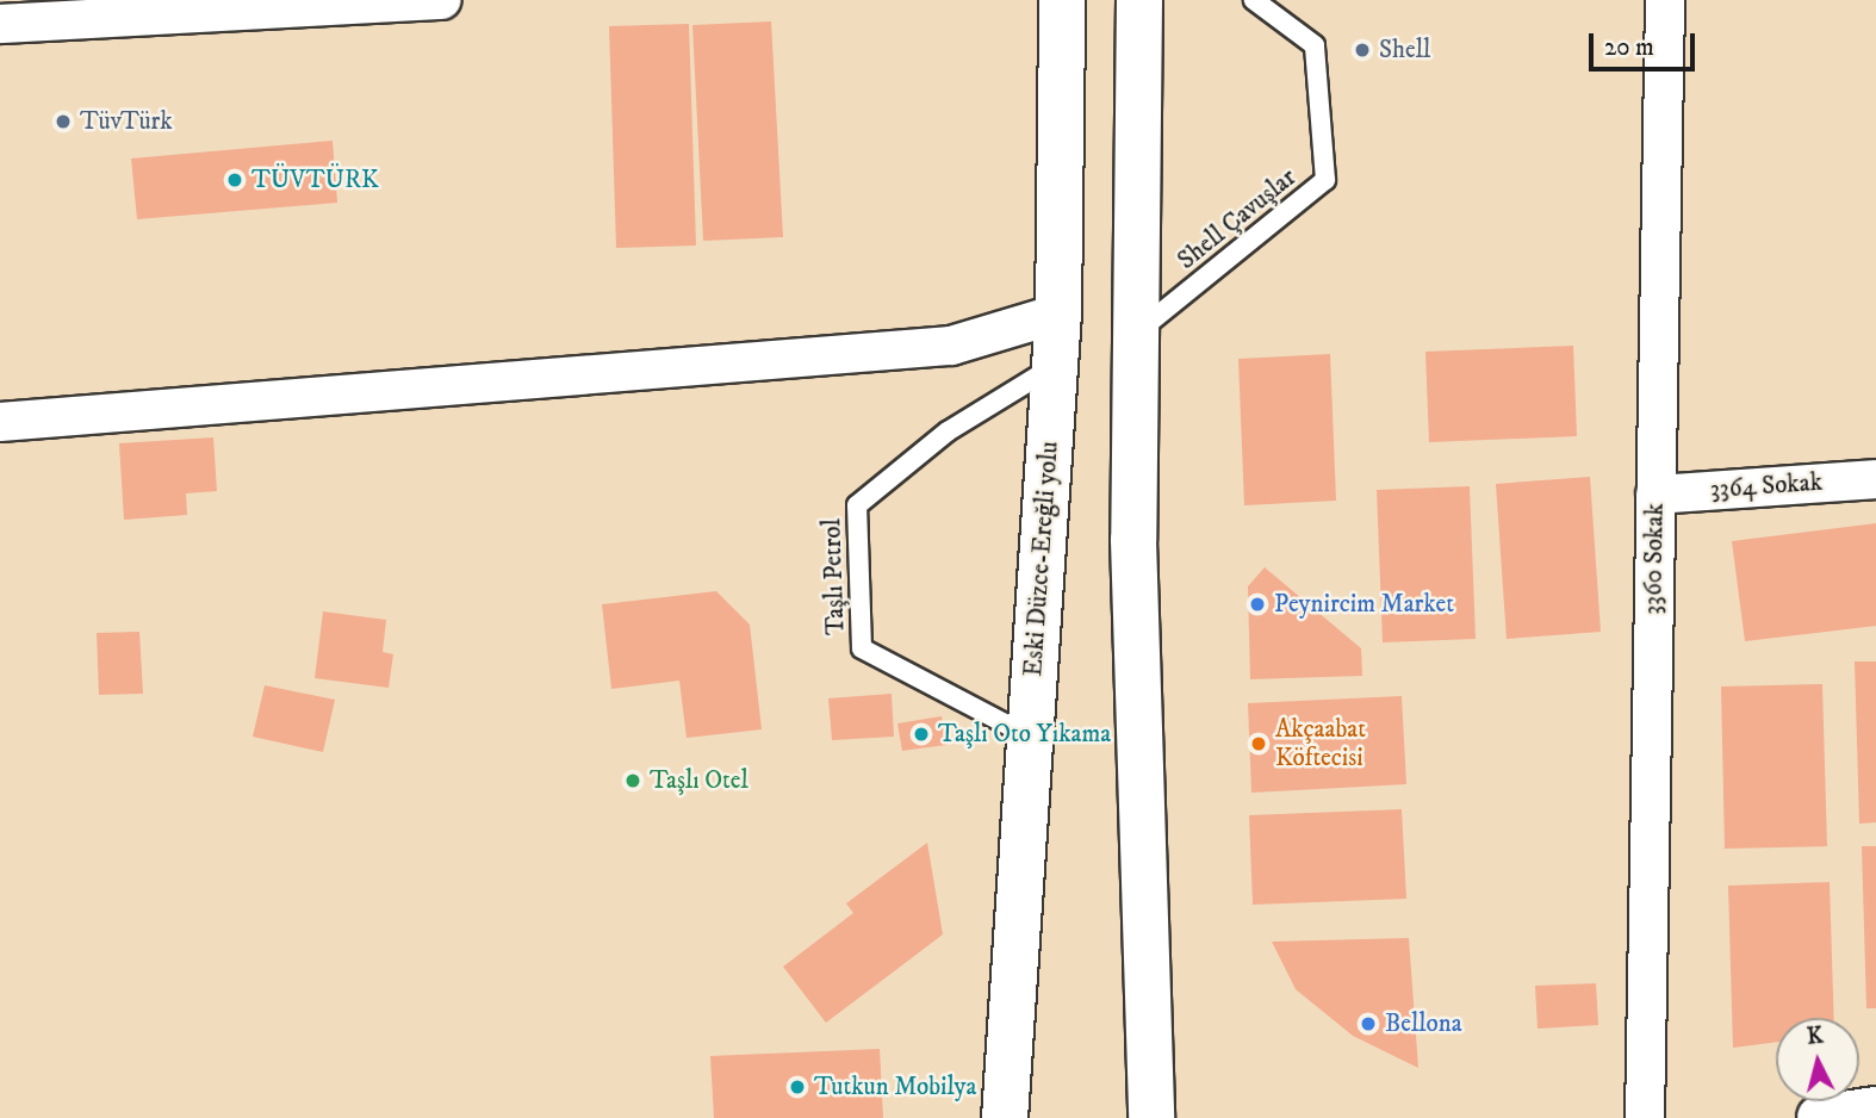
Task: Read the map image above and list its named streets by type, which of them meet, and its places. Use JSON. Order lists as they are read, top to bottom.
{
  "streets": {
    "main road": ["Eski Düzce-Ereğli yolu"],
    "street": ["3364 Sokak", "3360 Sokak"],
    "lane": ["Shell Çavuşlar", "Taşlı Petrol"]
  },
  "crossings": [
    ["3364 Sokak", "3360 Sokak"],
    ["Eski Düzce-Ereğli yolu", "Taşlı Petrol"]
  ],
  "places": [
    "Shell",
    "TüvTürk",
    "TÜVTÜRK",
    "Peynircim Market",
    "Taşlı Oto Yıkama",
    "Akçaabat Köftecisi",
    "Taşlı Otel",
    "Bellona",
    "Tutkun Mobilya"
  ],
  "scale_bar": "20 m",
  "north": "top"
}
